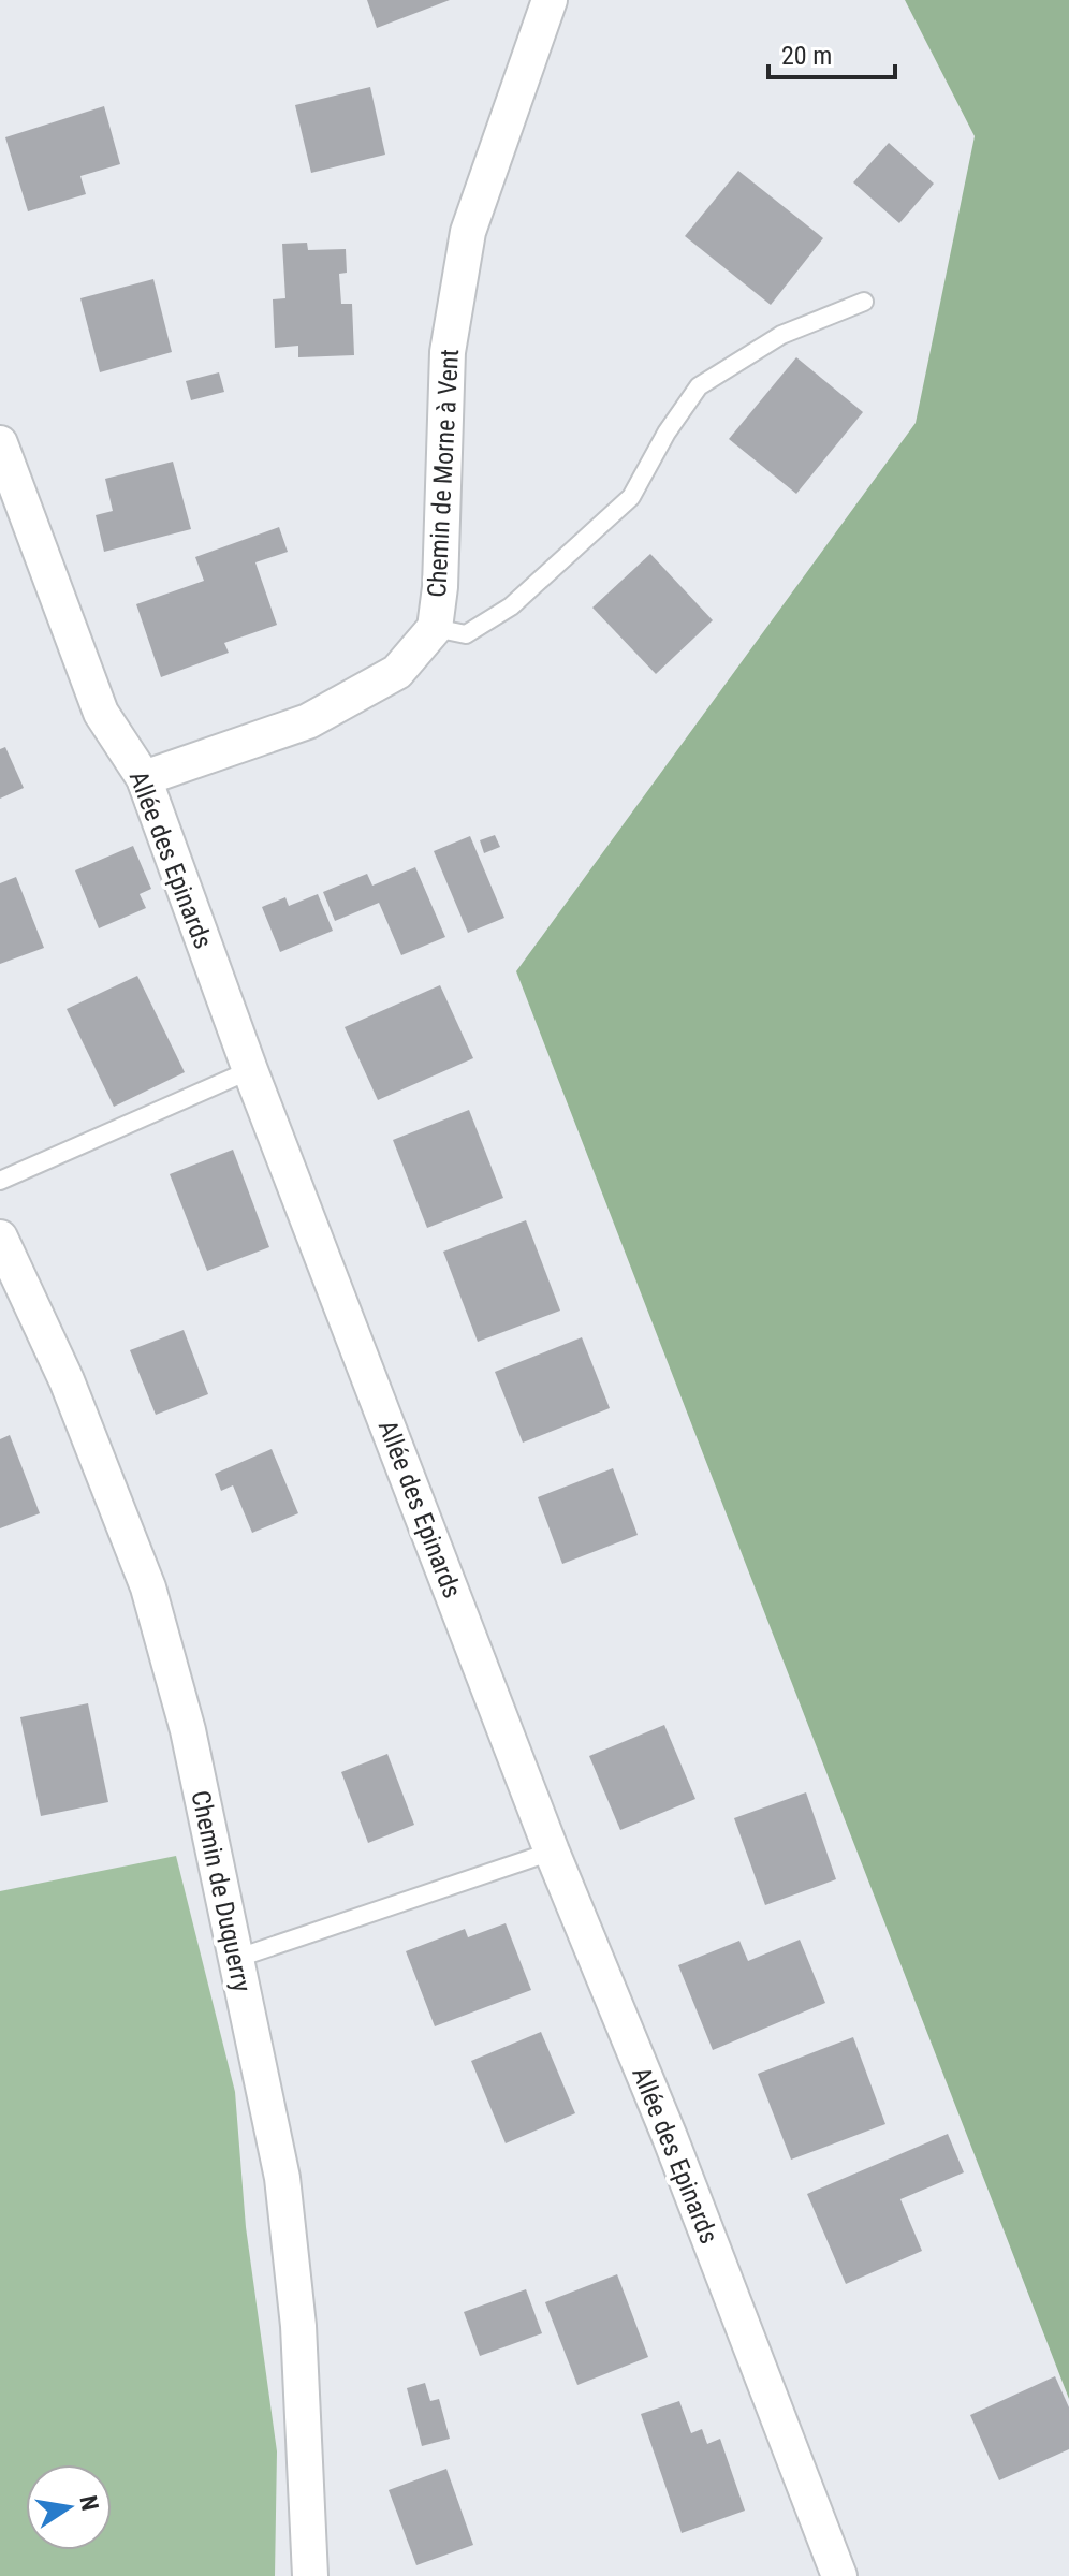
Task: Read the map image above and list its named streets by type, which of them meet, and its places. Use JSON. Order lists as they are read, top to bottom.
{
  "streets": {
    "street": ["Chemin de Morne à Vent", "Allée des Epinards", "Chemin de Duquerry"]
  },
  "crossings": [
    ["Chemin de Morne à Vent", "Allée des Epinards"]
  ],
  "scale_bar": "20 m",
  "north": "right"
}
